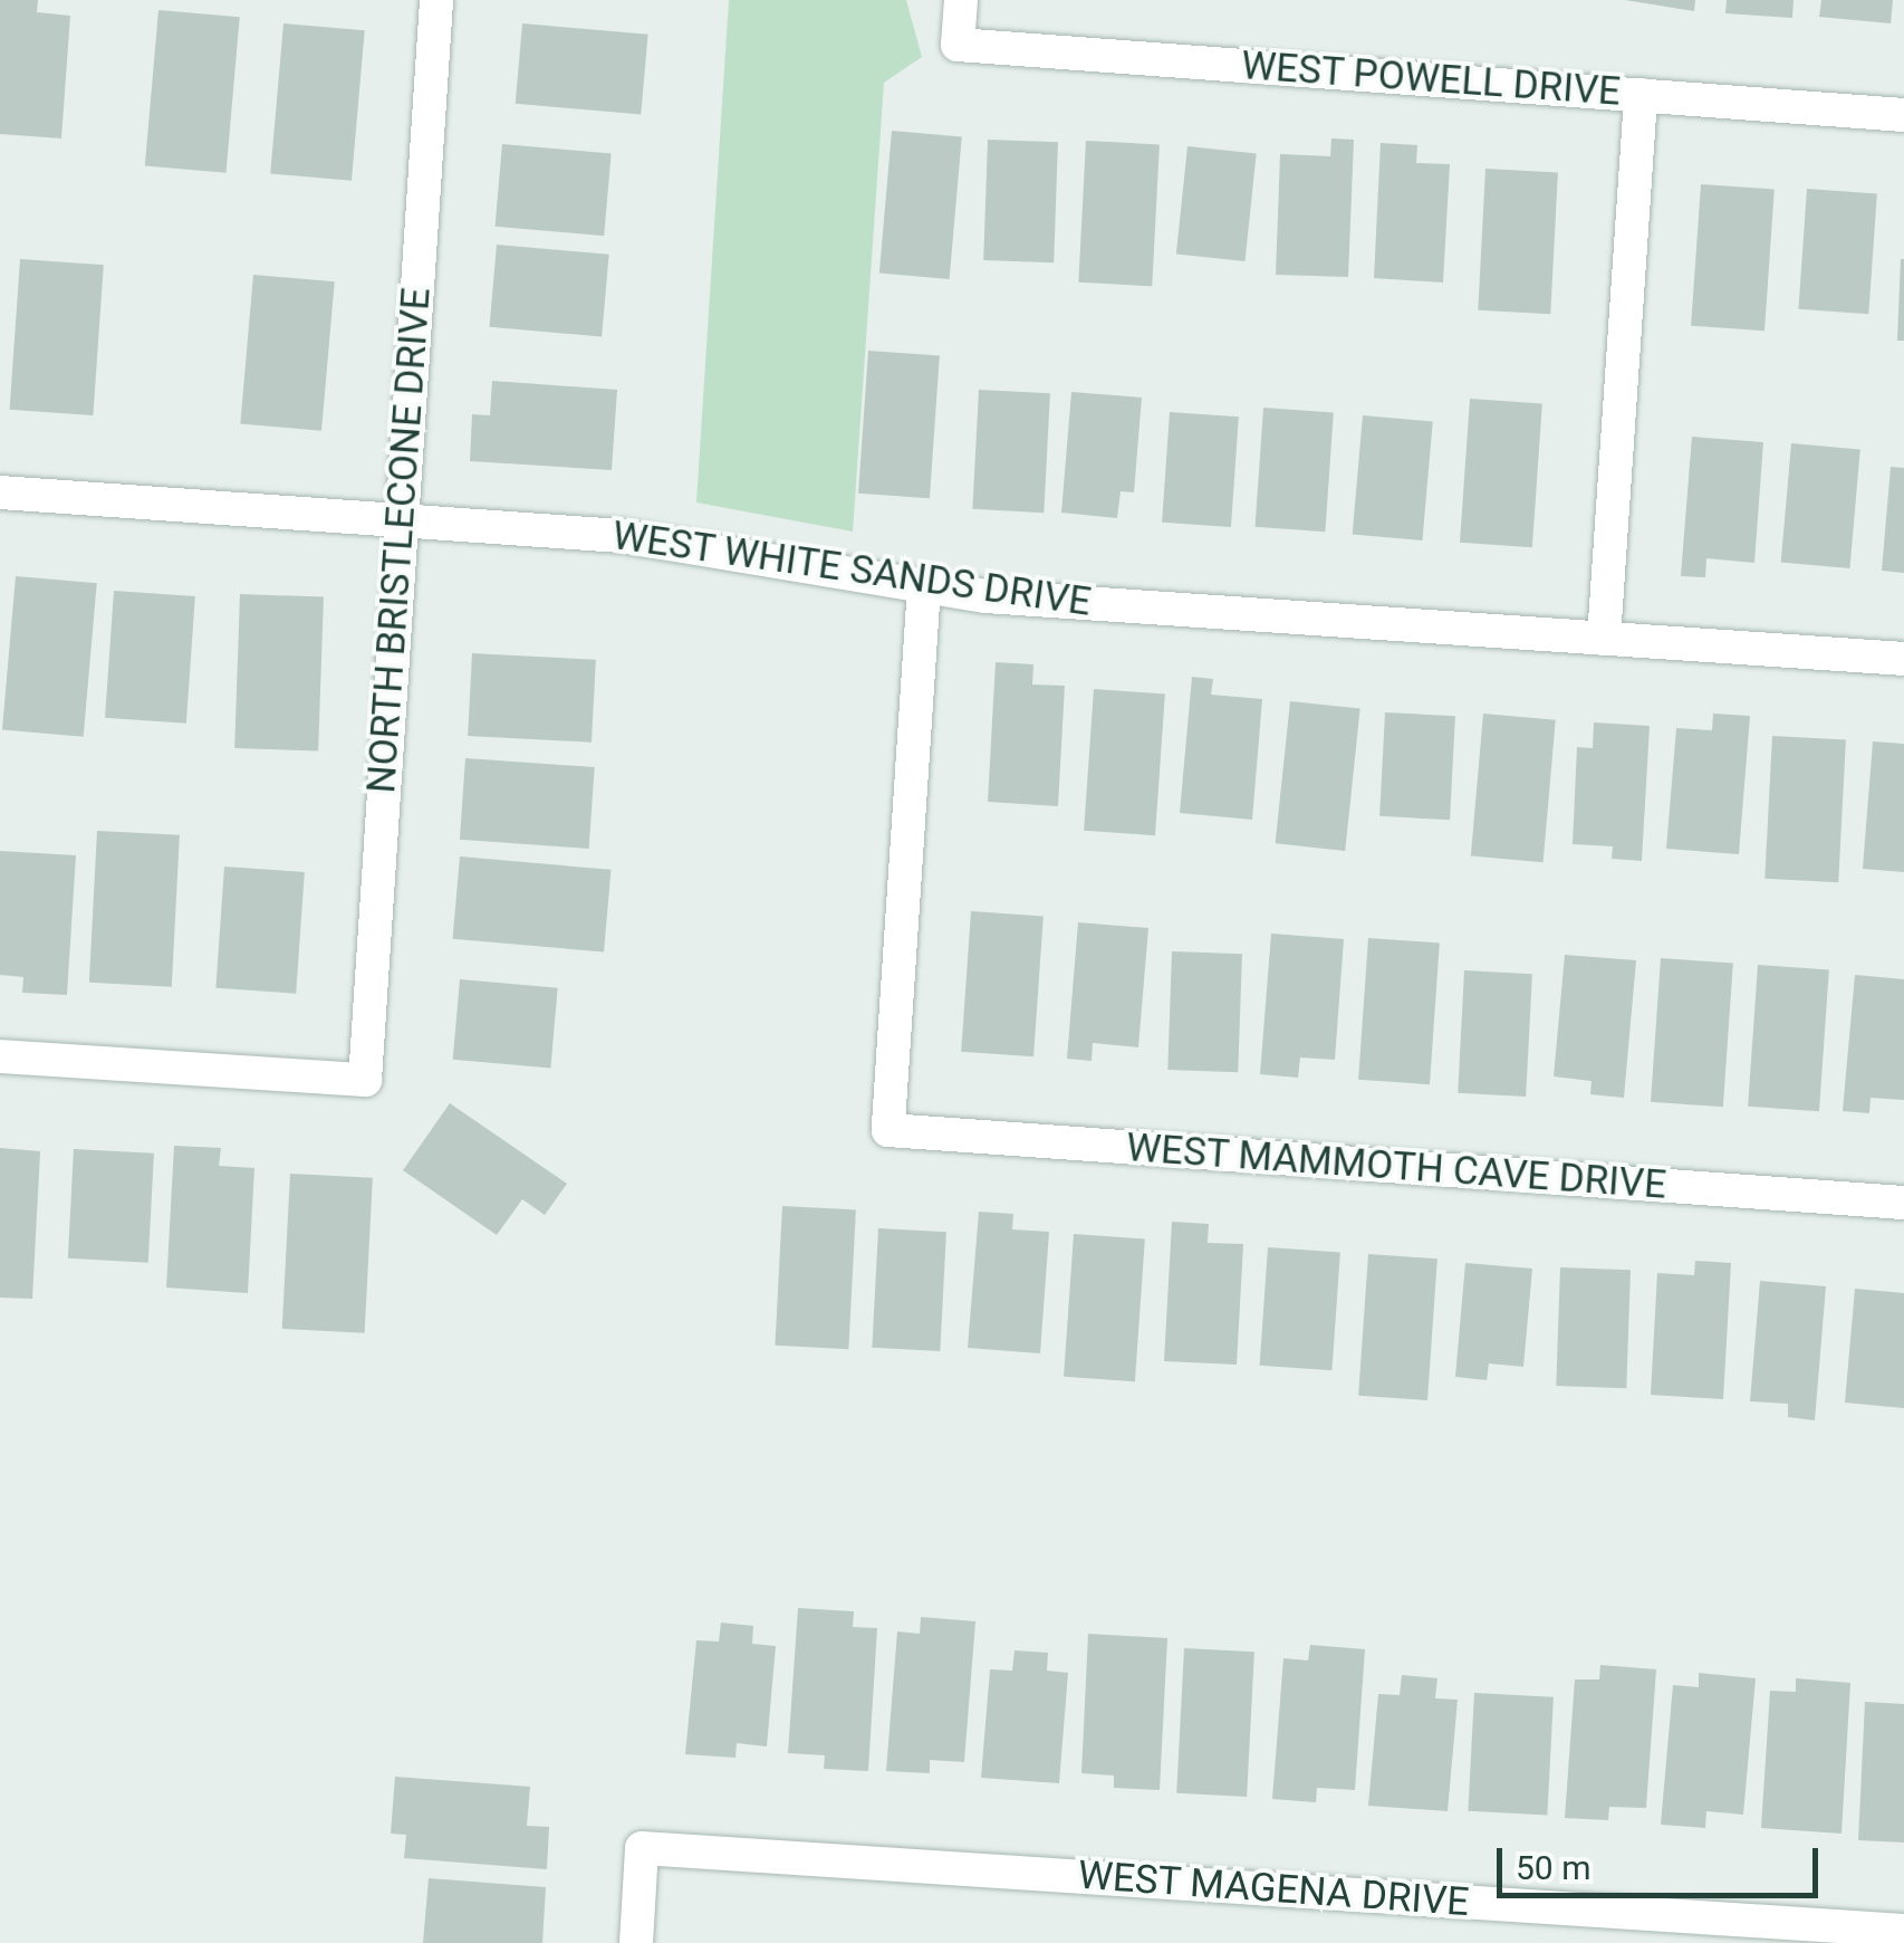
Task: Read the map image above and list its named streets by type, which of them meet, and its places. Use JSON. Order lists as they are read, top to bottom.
{
  "streets": {
    "street": [
      "WEST POWELL DRIVE",
      "NORTH BRISTLECONE DRIVE",
      "WEST WHITE SANDS DRIVE",
      "WEST MAMMOTH CAVE DRIVE",
      "WEST MAGENA DRIVE"
    ]
  },
  "crossings": [
    ["NORTH BRISTLECONE DRIVE", "WEST WHITE SANDS DRIVE"],
    ["WEST WHITE SANDS DRIVE", "WEST MAMMOTH CAVE DRIVE"]
  ],
  "scale_bar": "50 m"
}
